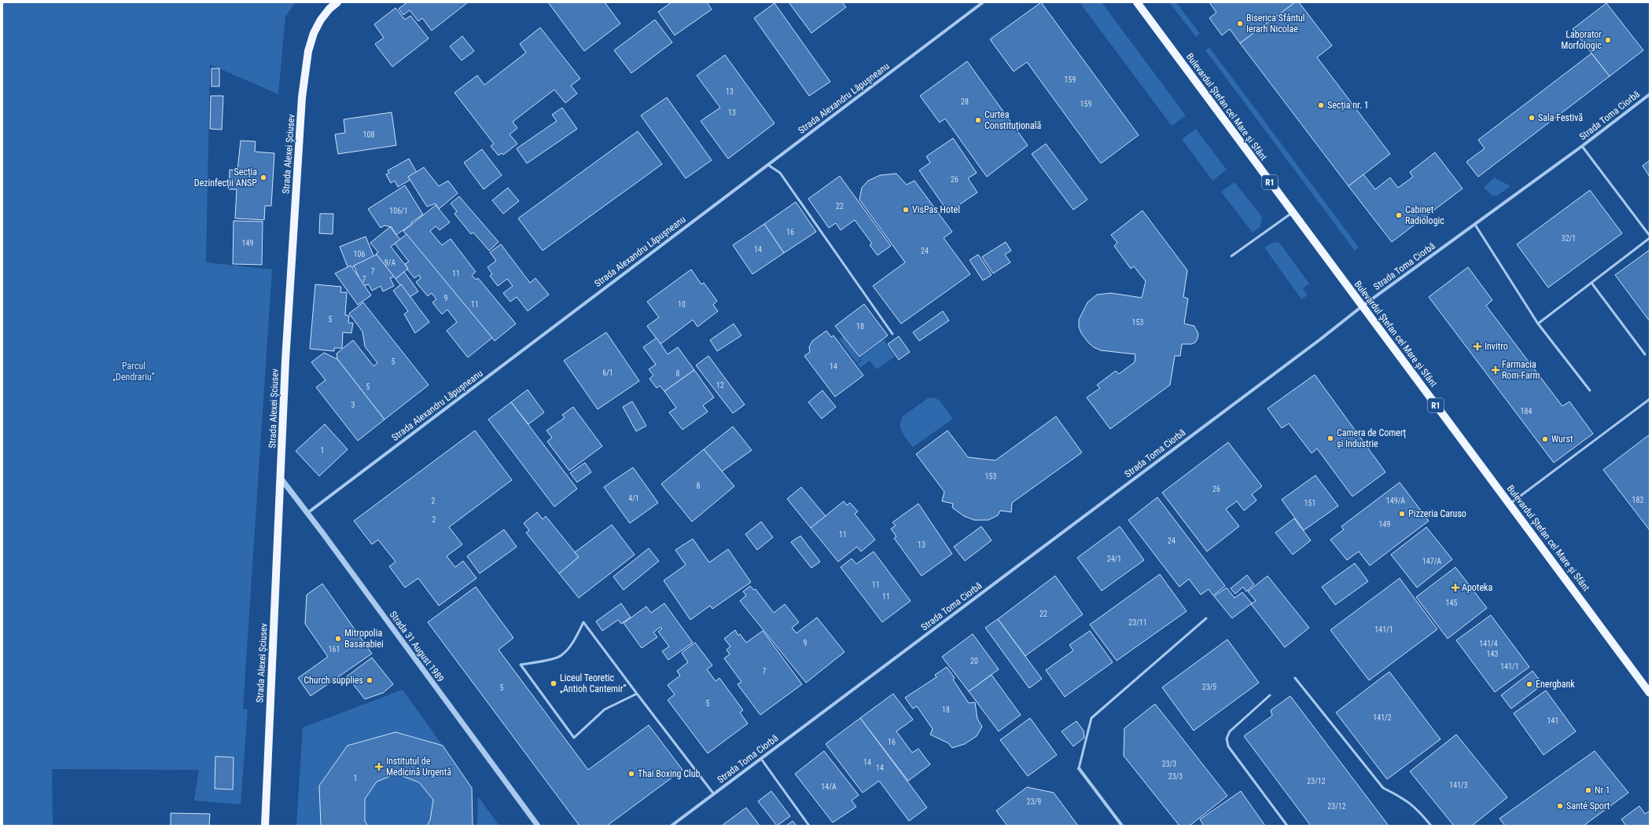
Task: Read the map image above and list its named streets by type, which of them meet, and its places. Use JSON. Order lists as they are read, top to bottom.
{
  "streets": {
    "main road": ["Bulevardul Ștefan cel Mare și Sfânt", "Strada Alexei Șciusev", "R1"],
    "street": ["Strada Alexandru Lăpușneanu", "Strada Toma Ciorbă", "Strada 31 August 1989"]
  },
  "crossings": [
    ["Strada Alexandru Lăpușneanu", "Strada 31 August 1989"],
    ["Bulevardul Ștefan cel Mare și Sfânt", "Strada Toma Ciorbă"],
    ["Strada Alexei Șciusev", "Strada 31 August 1989"]
  ],
  "parks": ["Parcul „Dendrariu”"],
  "places": {
    "other": [
      "Biserica Sfântul Ierarh Nicolae",
      "Laborator Morfologic",
      "Secția nr. 1",
      "Sala Festivă",
      "Curtea Constituțională",
      "Secția Dezinfecții ANSP",
      "VisPas Hotel",
      "Cabinet Radiologic",
      "Camera de Comerț și Industrie",
      "Wurst",
      "Pizzeria Caruso",
      "Mitropolia Basarabiei",
      "Church supplies",
      "Liceul Teoretic „Antioh Cantemir”",
      "Energbank",
      "Thai Boxing Club",
      "Nr 1",
      "Santé Sport"
    ],
    "health": [
      "Invitro",
      "Farmacia Rom-Farm",
      "Apoteka",
      "Institutul de Medicină Urgentă"
    ]
  },
  "house_numbers": [
    "159",
    "13",
    "28",
    "159",
    "13",
    "108",
    "26",
    "22",
    "106/1",
    "16",
    "32/1",
    "149",
    "14",
    "24",
    "106",
    "9/A",
    "7",
    "11",
    "7",
    "9",
    "11",
    "10",
    "5",
    "153",
    "18",
    "5",
    "14",
    "6/1",
    "8",
    "12",
    "5",
    "3",
    "184",
    "1",
    "153",
    "8",
    "26",
    "4/1",
    "182",
    "2",
    "149/A",
    "151",
    "2",
    "149",
    "11",
    "24",
    "13",
    "24/1",
    "147/A",
    "11",
    "11",
    "145",
    "22",
    "23/11",
    "141/1",
    "9",
    "141/4",
    "161",
    "143",
    "20",
    "141/1",
    "7",
    "23/5",
    "5",
    "5",
    "18",
    "141/2",
    "141",
    "16",
    "14",
    "23/3",
    "14",
    "23/3",
    "1",
    "23/12",
    "141/3",
    "14/A",
    "23/9",
    "23/12"
  ]
}
